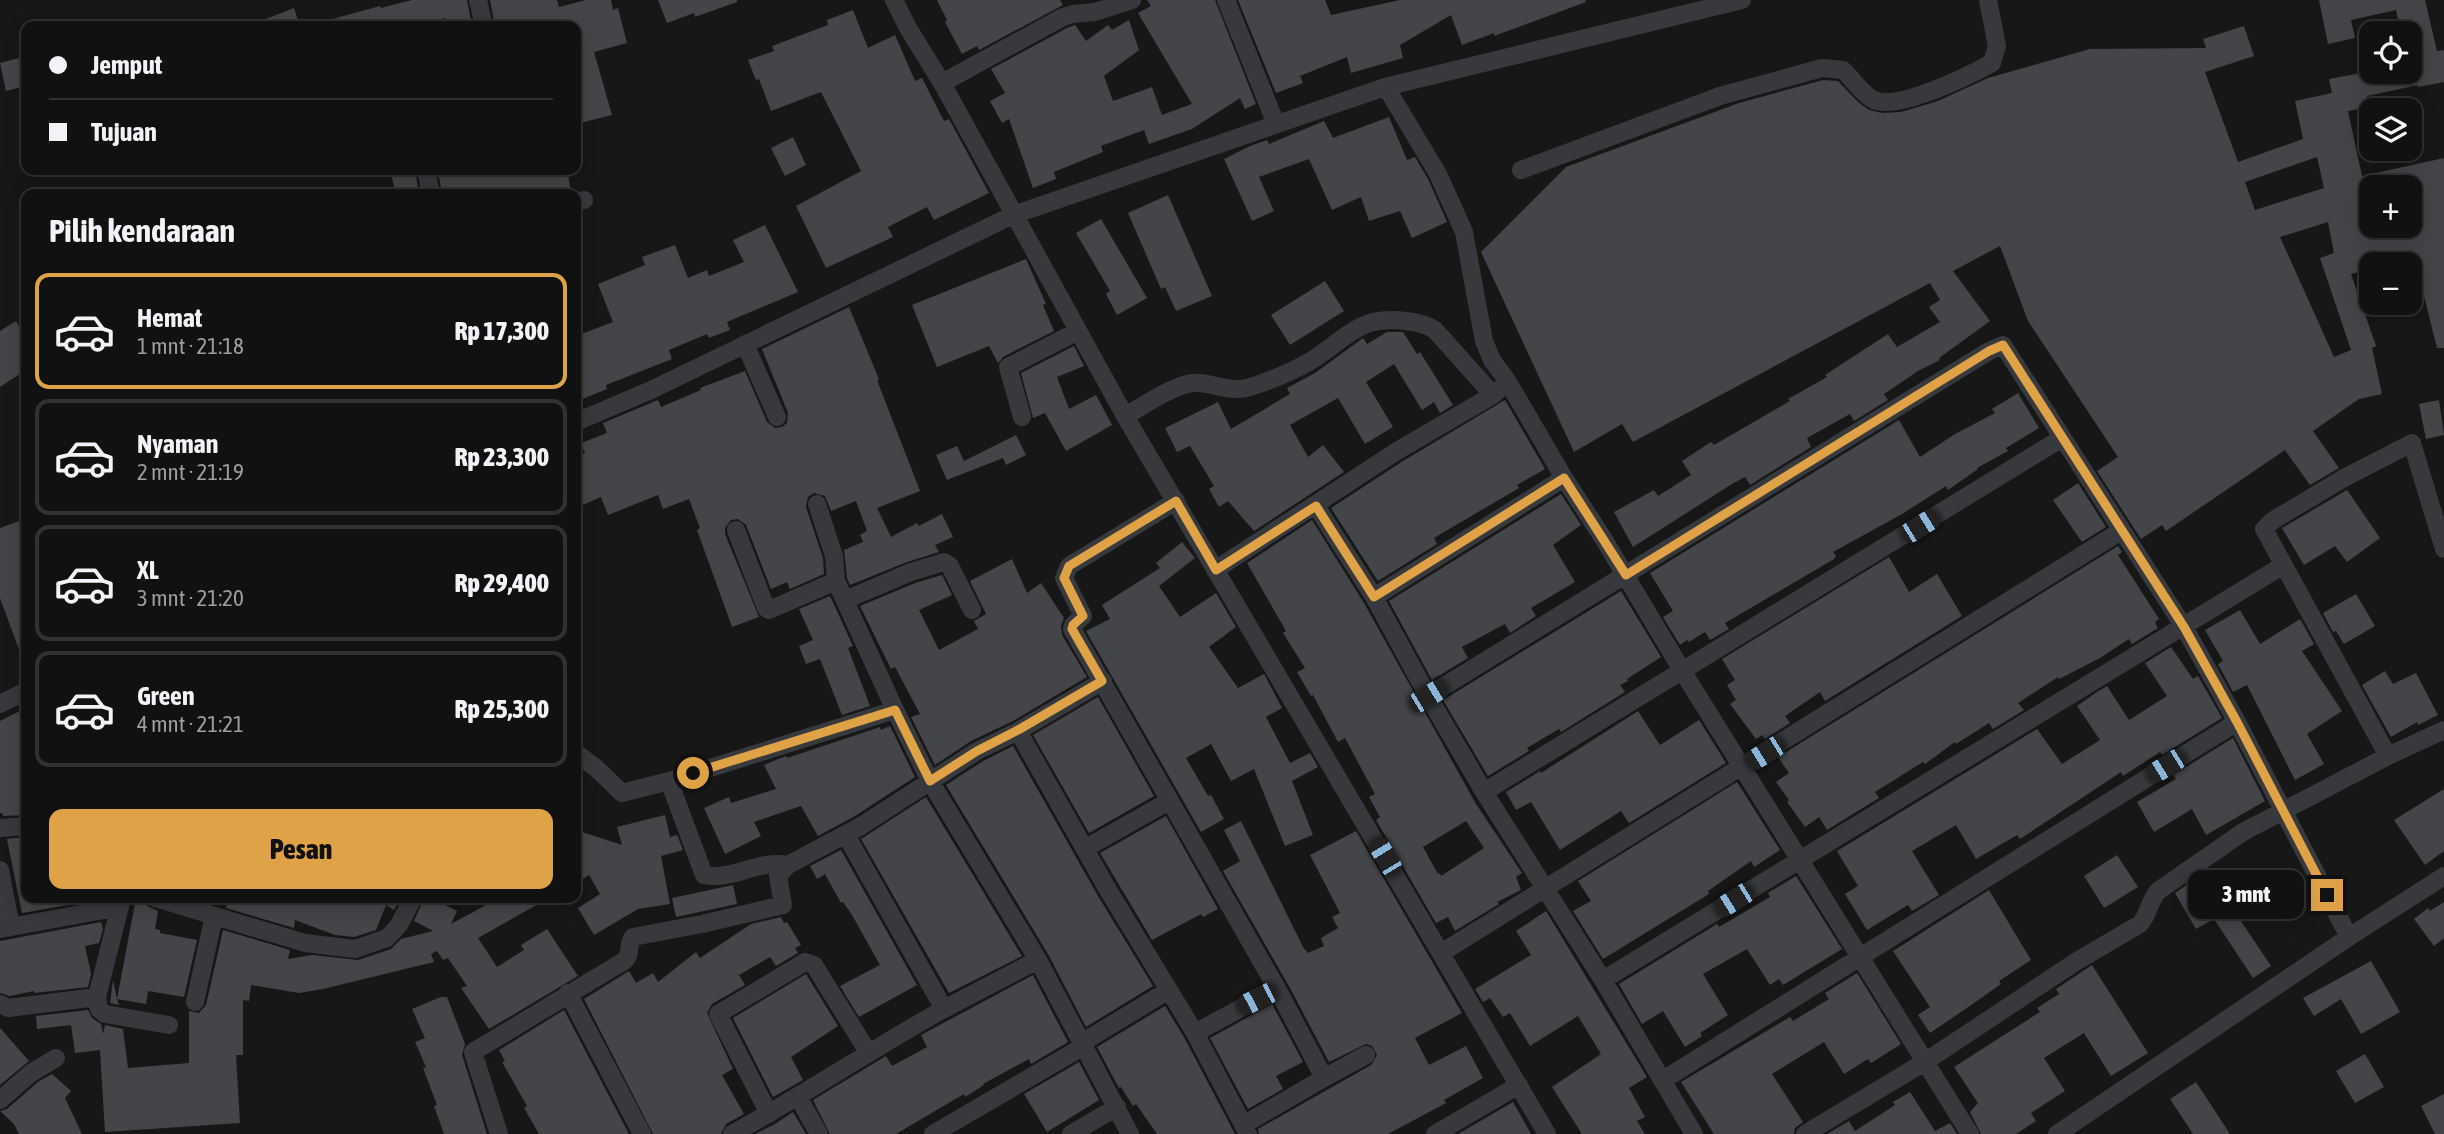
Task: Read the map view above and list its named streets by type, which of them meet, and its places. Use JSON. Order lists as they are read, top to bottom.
{
  "page": {
    "map_buttons": ["+", "−"],
    "banner": ["Jemput", "Tujuan"],
    "heading": "Pilih kendaraan",
    "list": [
      {
        "name": "Hemat",
        "note": "1 mnt · 21:18",
        "value": "Rp 17,300"
      },
      {
        "name": "Nyaman",
        "note": "2 mnt · 21:19",
        "value": "Rp 23,300"
      },
      {
        "name": "XL",
        "note": "3 mnt · 21:20",
        "value": "Rp 29,400"
      },
      {
        "name": "Green",
        "note": "4 mnt · 21:21",
        "value": "Rp 25,300"
      }
    ],
    "buttons": "Pesan",
    "bubble": "3 mnt"
  }
}
